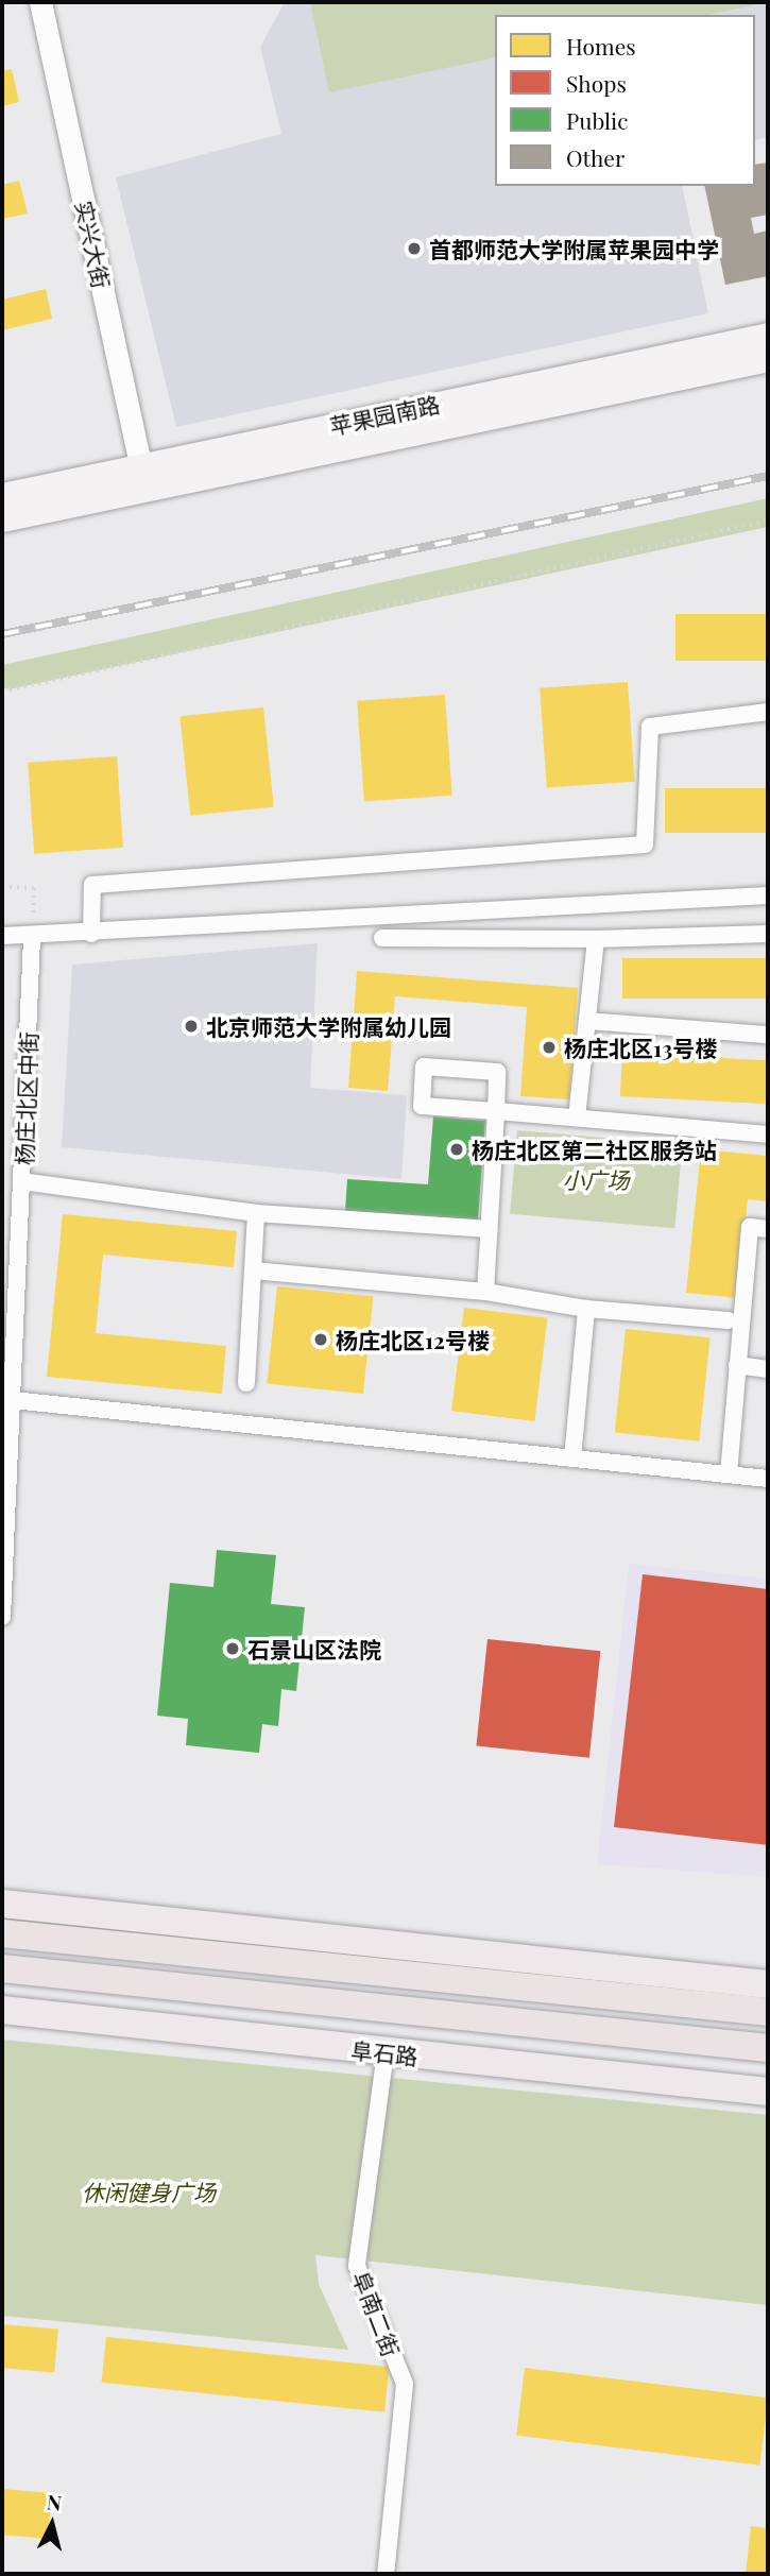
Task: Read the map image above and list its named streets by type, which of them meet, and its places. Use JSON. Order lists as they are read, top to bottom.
{
  "streets": {
    "highway": ["阜石路"],
    "main road": ["苹果园南路"],
    "street": ["实兴大街", "杨庄北区中街", "阜南二街"]
  },
  "crossings": [
    ["实兴大街", "苹果园南路"],
    ["阜石路", "阜南二街"]
  ],
  "parks": ["小广场", "休闲健身广场"],
  "places": [
    "首都师范大学附属苹果园中学",
    "北京师范大学附属幼儿园",
    "杨庄北区13号楼",
    "杨庄北区第二社区服务站",
    "杨庄北区12号楼",
    "石景山区法院"
  ],
  "legend": [
    "Homes",
    "Shops",
    "Public",
    "Other"
  ],
  "north": "top"
}
